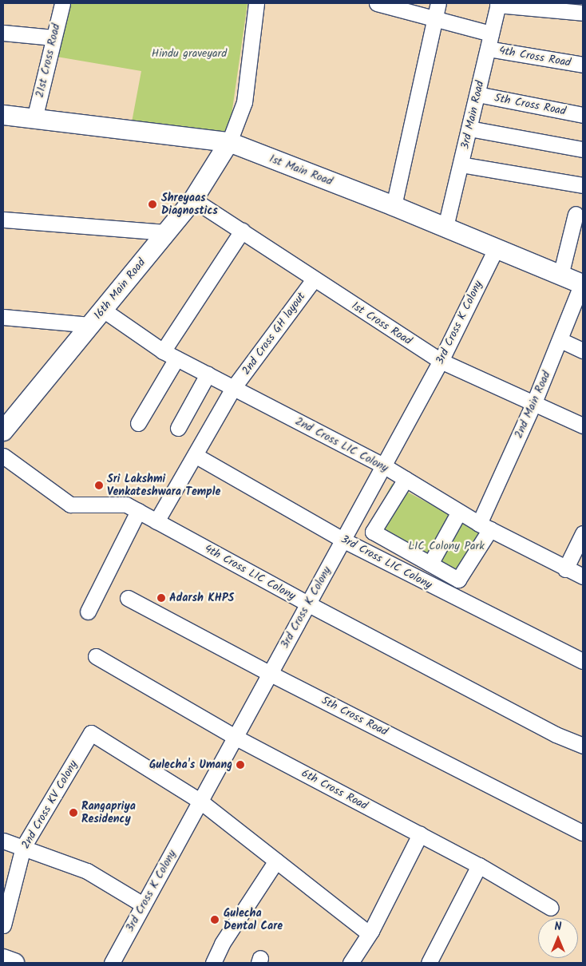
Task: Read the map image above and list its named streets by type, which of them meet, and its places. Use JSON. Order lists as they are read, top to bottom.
{
  "streets": {
    "street": [
      "4th Cross Road",
      "21st Cross Road",
      "5th Cross Road",
      "3rd Main Road",
      "1st Main Road",
      "16th Main Road",
      "3rd Cross K Colony",
      "1st Cross Road",
      "2nd Cross GH layout",
      "2nd Main Road",
      "2nd Cross LIC Colony",
      "3rd Cross LIC Colony",
      "4th Cross LIC Colony",
      "6th Cross Road",
      "2nd Cross KV Colony"
    ]
  },
  "crossings": [
    ["4th Cross Road", "3rd Main Road"],
    ["21st Cross Road", "1st Main Road"],
    ["5th Cross Road", "3rd Main Road"],
    ["5th Cross Road", "3rd Cross K Colony"],
    ["3rd Main Road", "1st Main Road"],
    ["1st Main Road", "16th Main Road"],
    ["1st Main Road", "3rd Cross K Colony"],
    ["1st Main Road", "2nd Main Road"],
    ["16th Main Road", "1st Cross Road"],
    ["16th Main Road", "2nd Cross LIC Colony"],
    ["3rd Cross K Colony", "1st Cross Road"],
    ["3rd Cross K Colony", "2nd Cross LIC Colony"],
    ["3rd Cross K Colony", "3rd Cross LIC Colony"],
    ["3rd Cross K Colony", "4th Cross LIC Colony"],
    ["3rd Cross K Colony", "6th Cross Road"],
    ["3rd Cross K Colony", "2nd Cross KV Colony"],
    ["1st Cross Road", "2nd Cross GH layout"],
    ["1st Cross Road", "2nd Main Road"],
    ["2nd Cross GH layout", "2nd Cross LIC Colony"],
    ["2nd Cross GH layout", "3rd Cross LIC Colony"],
    ["2nd Cross GH layout", "4th Cross LIC Colony"],
    ["2nd Main Road", "2nd Cross LIC Colony"]
  ],
  "parks": ["Hindu graveyard", "LIC Colony Park"],
  "places": [
    "Shreyaas Diagnostics",
    "Sri Lakshmi Venkateshwara Temple",
    "Adarsh KHPS",
    "Gulecha's Umang",
    "Rangapriya Residency",
    "Gulecha Dental Care"
  ],
  "north": "top"
}
